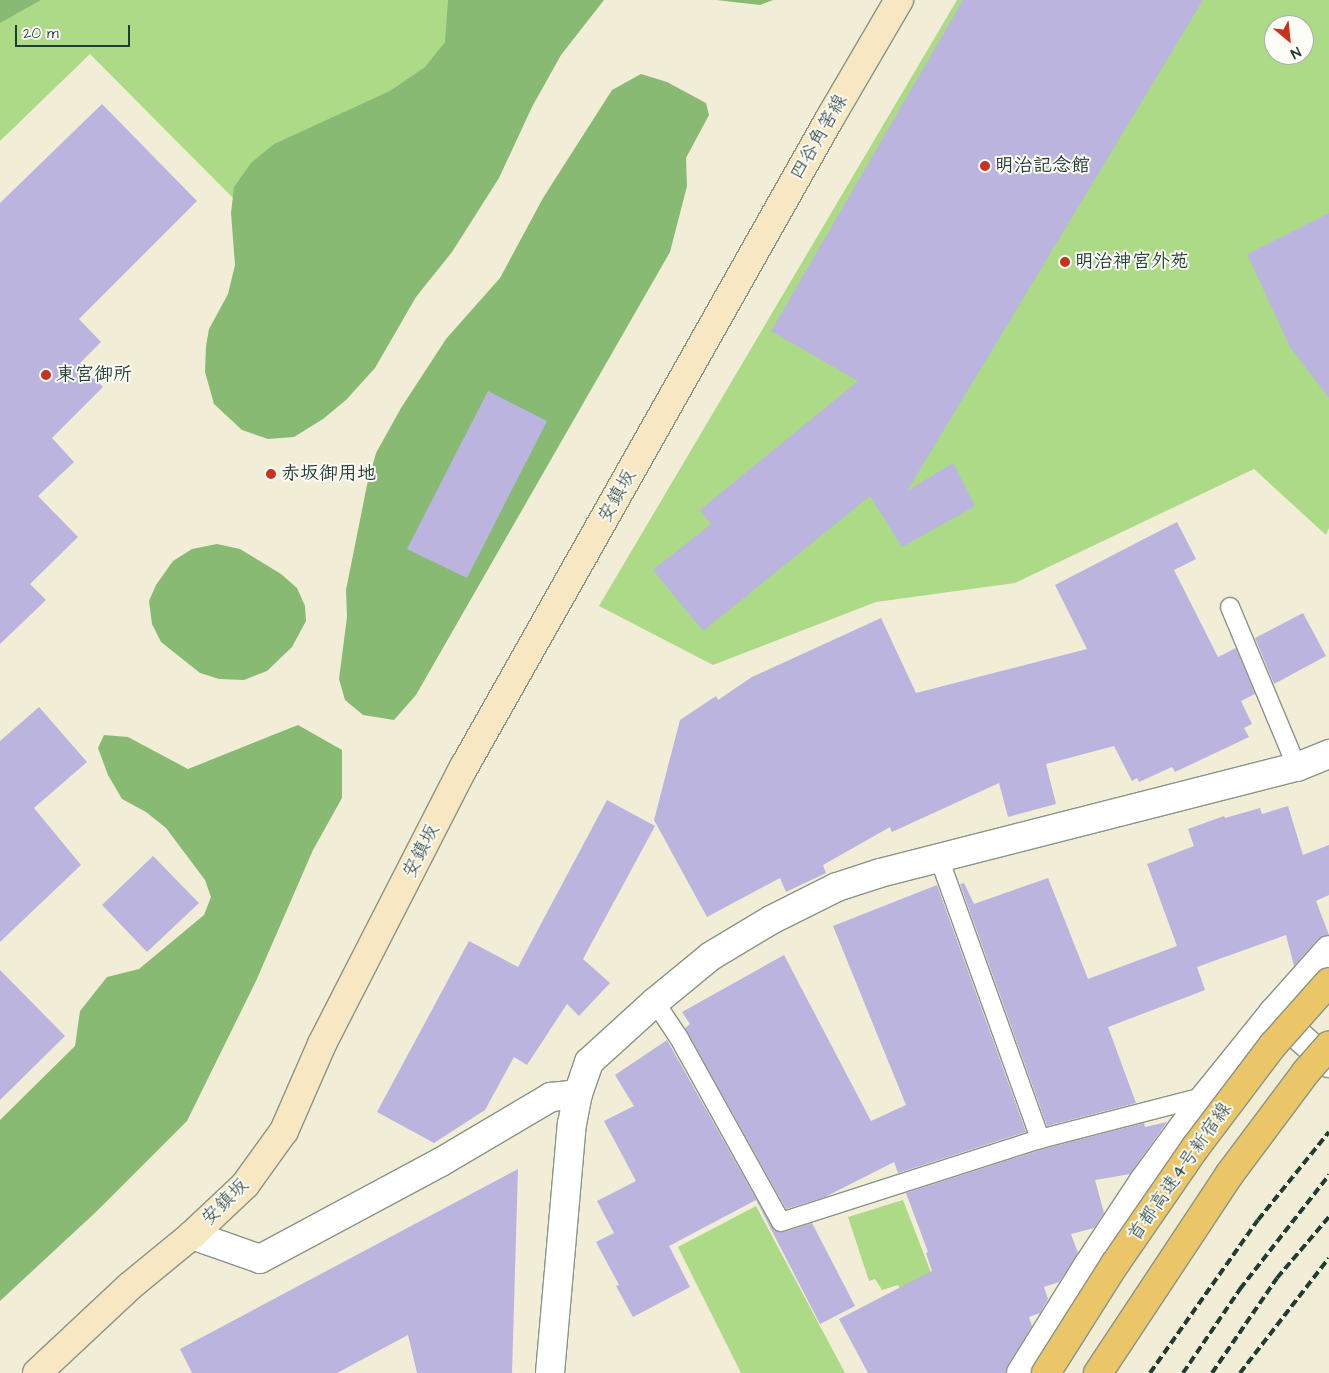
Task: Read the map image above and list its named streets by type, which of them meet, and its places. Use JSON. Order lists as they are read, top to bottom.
{
  "streets": {
    "highway": ["首都高速4号新宿線"],
    "main road": ["四谷角筈線", "安鎮坂"]
  },
  "crossings": [
    ["四谷角筈線", "安鎮坂"]
  ],
  "places": [
    "明治記念館",
    "明治神宮外苑",
    "東宮御所",
    "赤坂御用地"
  ],
  "scale_bar": "20 m",
  "north": "bottom right"
}
